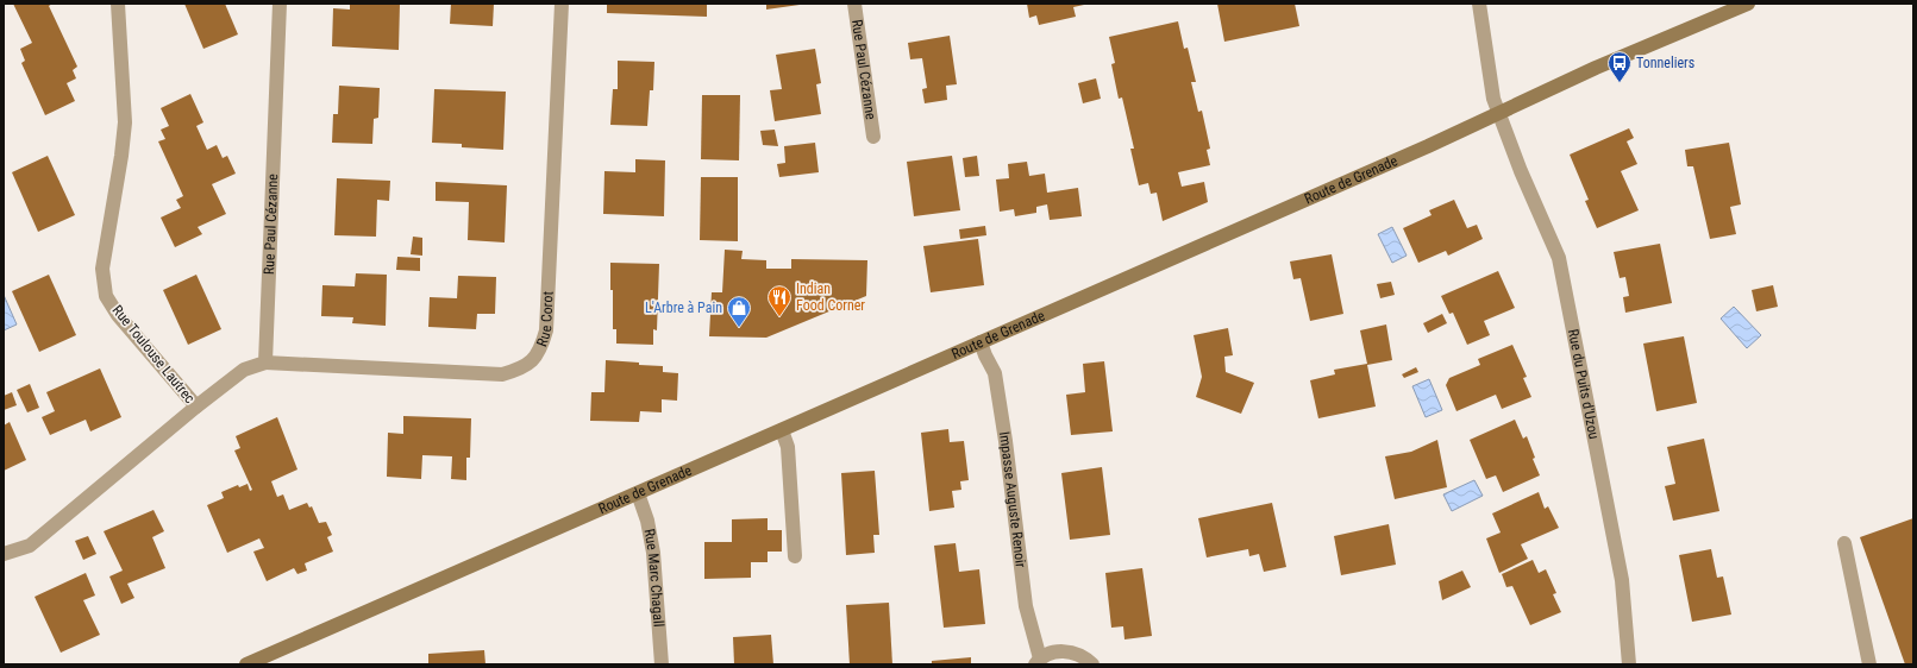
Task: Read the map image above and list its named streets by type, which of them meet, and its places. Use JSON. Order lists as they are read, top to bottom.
{
  "streets": {
    "main road": ["Route de Grenade"],
    "street": [
      "Rue Paul Cézanne",
      "Rue Corot",
      "Rue Toulouse Lautrec",
      "Rue du Puits d'Uzou",
      "Impasse Auguste Renoir",
      "Rue Marc Chagall"
    ]
  },
  "crossings": [
    ["Rue Paul Cézanne", "Rue Corot"],
    ["Route de Grenade", "Rue du Puits d'Uzou"],
    ["Route de Grenade", "Impasse Auguste Renoir"],
    ["Route de Grenade", "Rue Marc Chagall"]
  ],
  "places": {
    "bus stop": ["Tonneliers"],
    "restaurant": ["Indian Food Corner"],
    "shop": ["L'Arbre à Pain"]
  }
}
